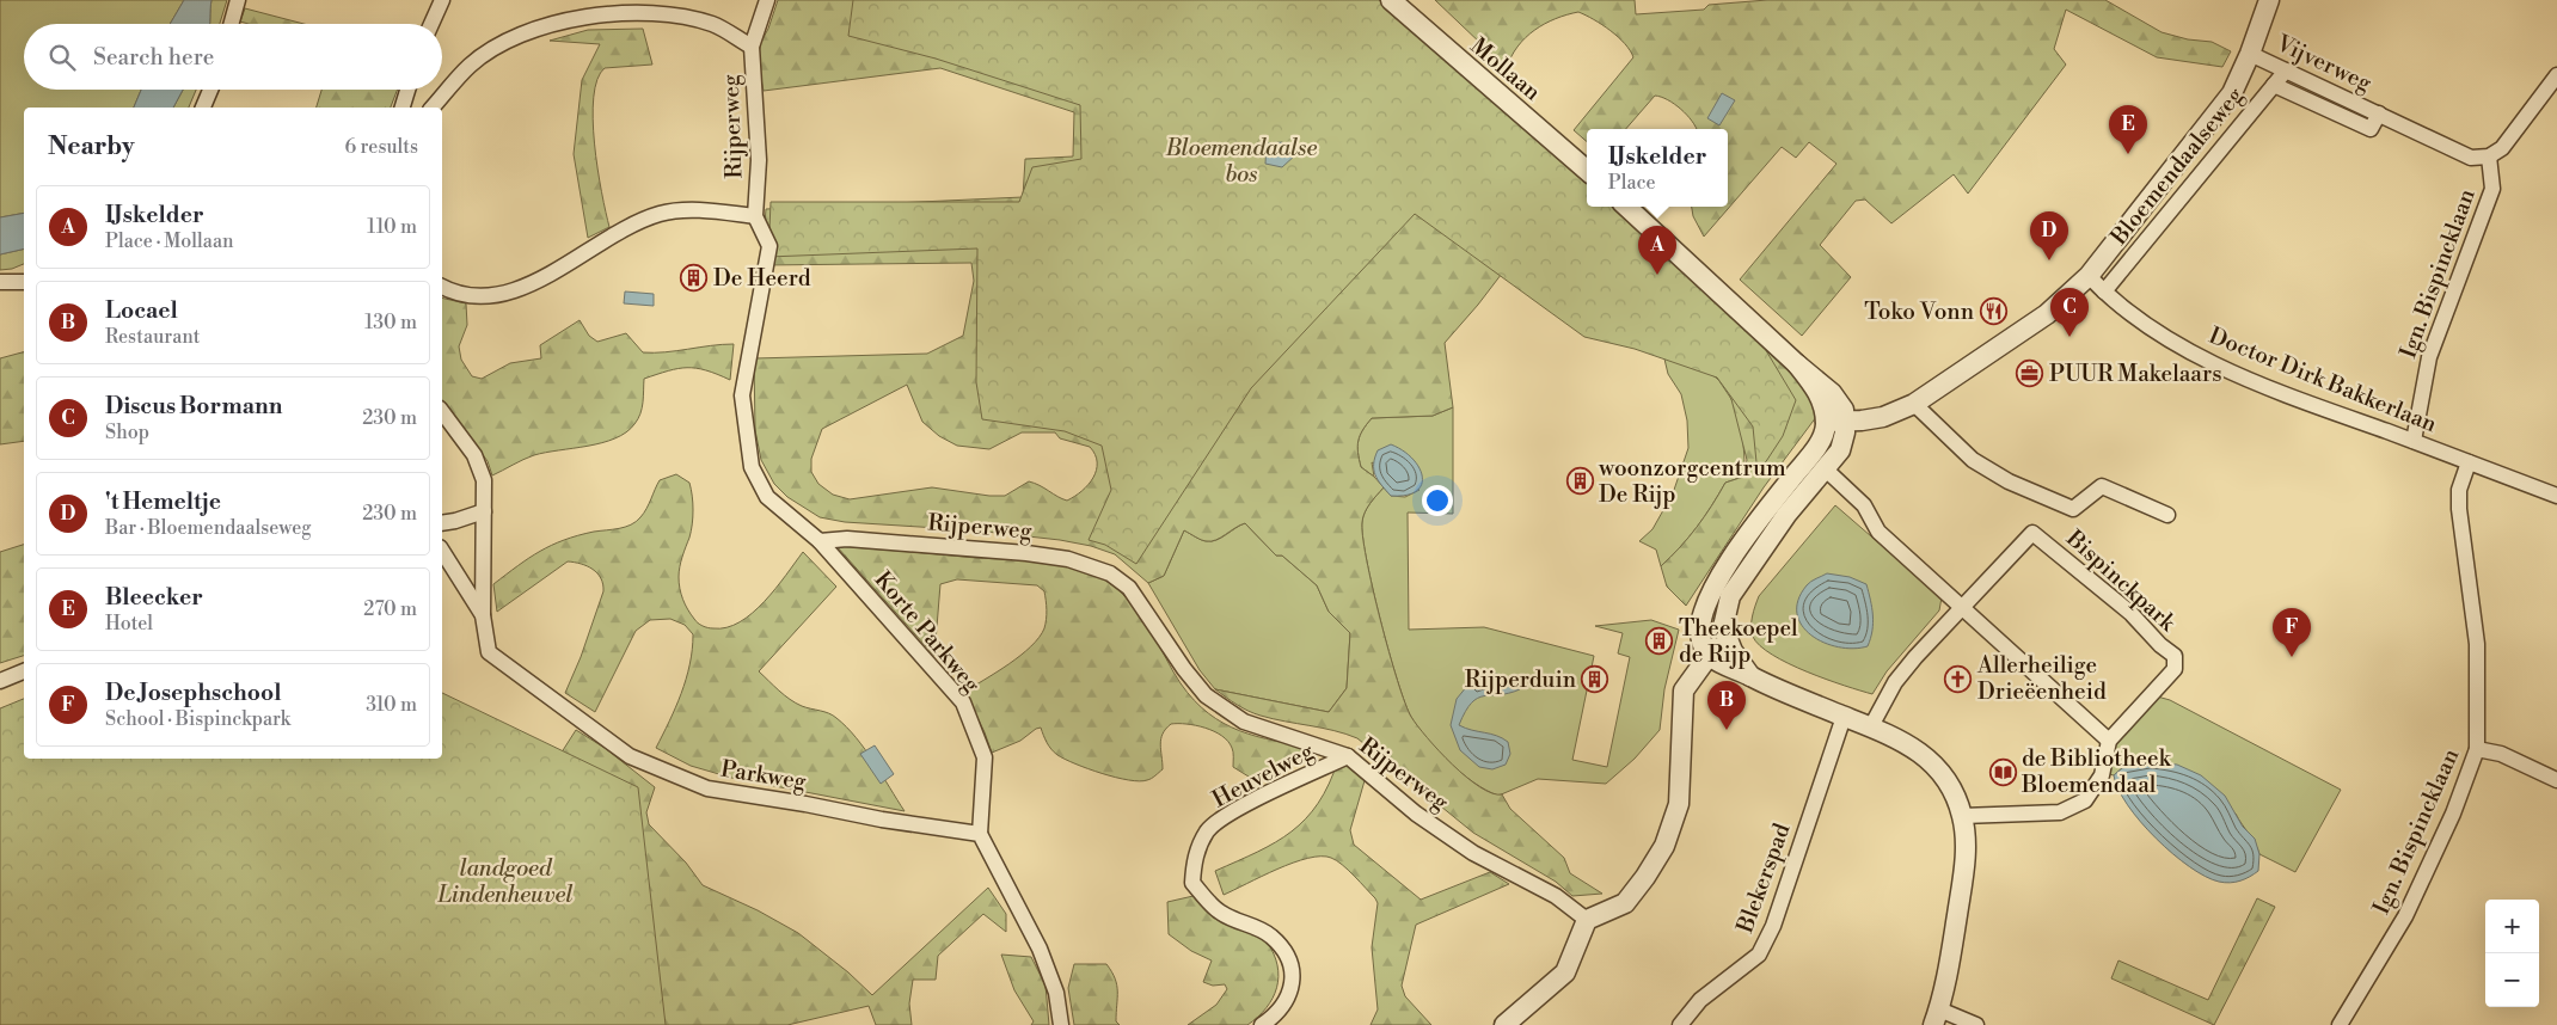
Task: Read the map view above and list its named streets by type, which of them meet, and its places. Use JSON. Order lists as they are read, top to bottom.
{
  "streets": {
    "street": [
      "Vijverweg",
      "Mollaan",
      "Rijperweg",
      "Bloemendaalseweg",
      "Ign. Bispincklaan",
      "Doctor Dirk Bakkerlaan",
      "Bispinckpark",
      "Korte Parkweg",
      "Parkweg",
      "Heuvelweg",
      "Blekerspad"
    ]
  },
  "crossings": [
    ["Vijverweg", "Bloemendaalseweg"],
    ["Vijverweg", "Ign. Bispincklaan"],
    ["Rijperweg", "Korte Parkweg"],
    ["Rijperweg", "Heuvelweg"],
    ["Bloemendaalseweg", "Doctor Dirk Bakkerlaan"],
    ["Ign. Bispincklaan", "Doctor Dirk Bakkerlaan"],
    ["Korte Parkweg", "Parkweg"]
  ],
  "parks": ["Bloemendaalse bos", "landgoed Lindenheuvel"],
  "places": {
    "building": [
      "De Heerd",
      "woonzorgcentrum De Rijp",
      "Theekoepel de Rijp",
      "Rijperduin"
    ],
    "restaurant": ["Toko Vonn"],
    "office": ["PUUR Makelaars"],
    "church": ["Allerheilige Drieëenheid"],
    "library": ["de Bibliotheek Bloemendaal"]
  },
  "page": {
    "search": "Search here",
    "pins": [
      "E",
      "D",
      "A",
      "C",
      "F",
      "B"
    ],
    "heading": ["Nearby", "6 results"],
    "popup": ["IJskelder", "Place"],
    "list": [
      {
        "mark": "A",
        "name": "IJskelder",
        "note": "Place · Mollaan",
        "value": "110 m"
      },
      {
        "mark": "B",
        "name": "Locael",
        "note": "Restaurant",
        "value": "130 m"
      },
      {
        "mark": "C",
        "name": "Discus Bormann",
        "note": "Shop",
        "value": "230 m"
      },
      {
        "mark": "D",
        "name": "'t Hemeltje",
        "note": "Bar · Bloemendaalseweg",
        "value": "230 m"
      },
      {
        "mark": "E",
        "name": "Bleecker",
        "note": "Hotel",
        "value": "270 m"
      },
      {
        "mark": "F",
        "name": "De Josephschool",
        "note": "School · Bispinckpark",
        "value": "310 m"
      }
    ],
    "map_buttons": ["+", "−"]
  }
}
